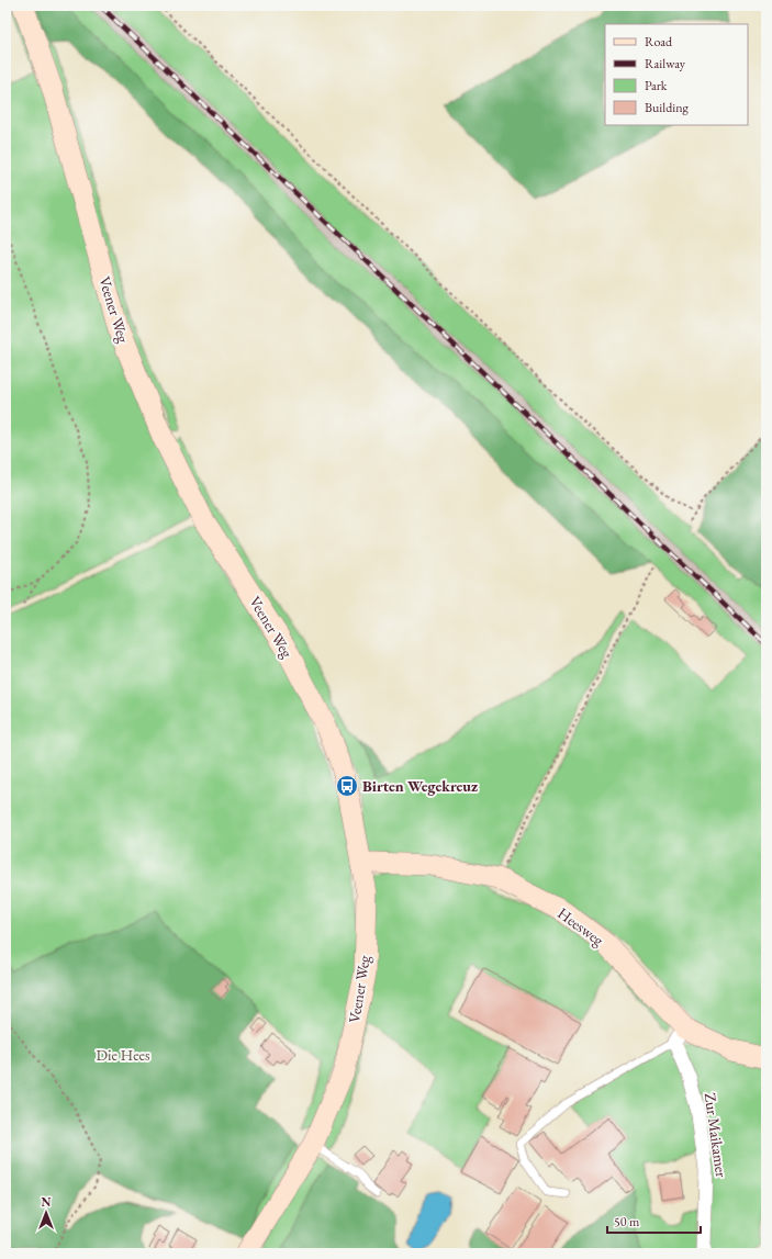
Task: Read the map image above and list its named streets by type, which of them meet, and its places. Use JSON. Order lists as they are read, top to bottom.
{
  "streets": {
    "main road": ["Veener Weg", "Heesweg"],
    "street": ["Zur Maikamer"]
  },
  "crossings": [
    ["Veener Weg", "Heesweg"],
    ["Heesweg", "Zur Maikamer"]
  ],
  "parks": ["Die Hees"],
  "places": {
    "bus stop": ["Birten Wegekreuz"]
  },
  "legend": [
    "Road",
    "Railway",
    "Park",
    "Building"
  ],
  "scale_bar": "50 m",
  "north": "top"
}
